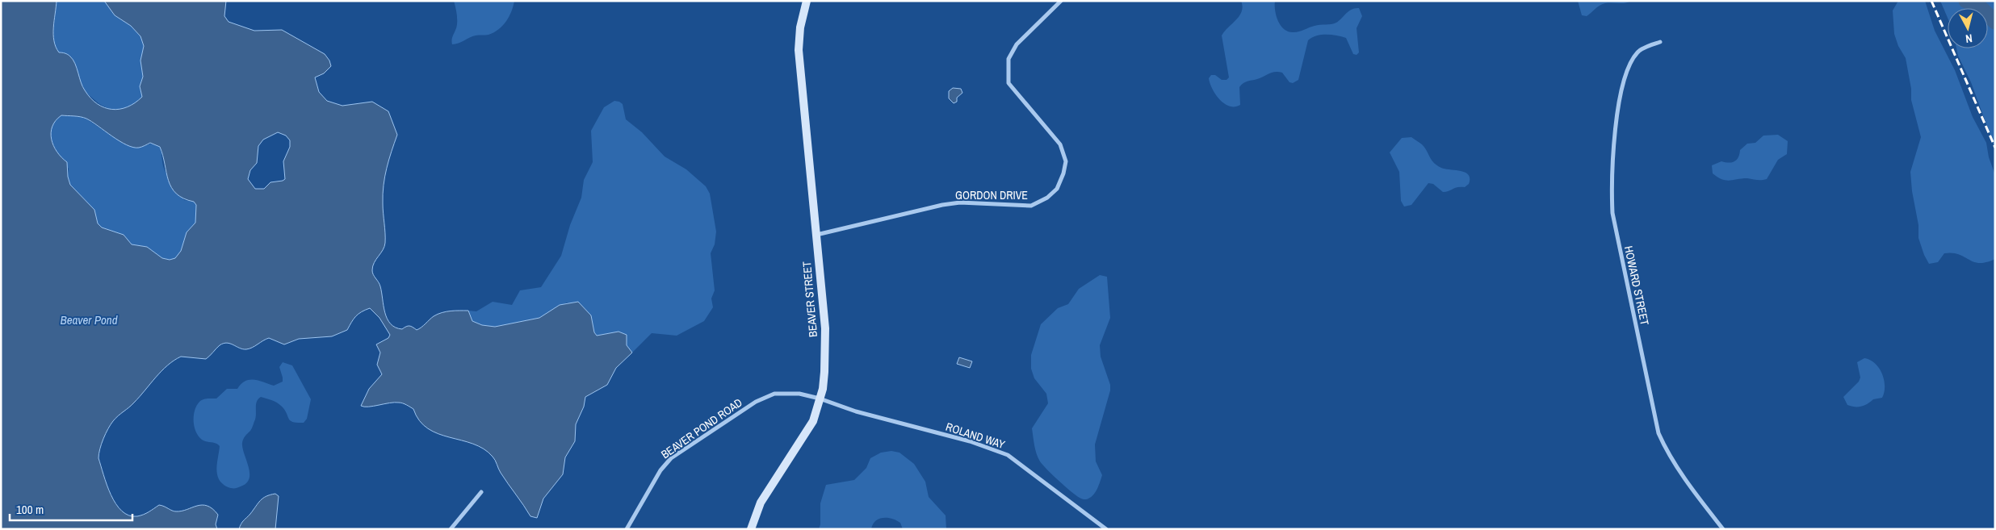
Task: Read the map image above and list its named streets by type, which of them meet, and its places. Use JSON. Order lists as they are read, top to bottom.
{
  "streets": {
    "street": [
      "GORDON DRIVE",
      "HOWARD STREET",
      "BEAVER STREET",
      "BEAVER POND ROAD",
      "ROLAND WAY"
    ]
  },
  "crossings": [
    ["GORDON DRIVE", "BEAVER STREET"],
    ["BEAVER STREET", "BEAVER POND ROAD"],
    ["BEAVER STREET", "ROLAND WAY"],
    ["BEAVER POND ROAD", "ROLAND WAY"]
  ],
  "water": ["Beaver Pond"],
  "scale_bar": "100 m",
  "north": "bottom"
}
